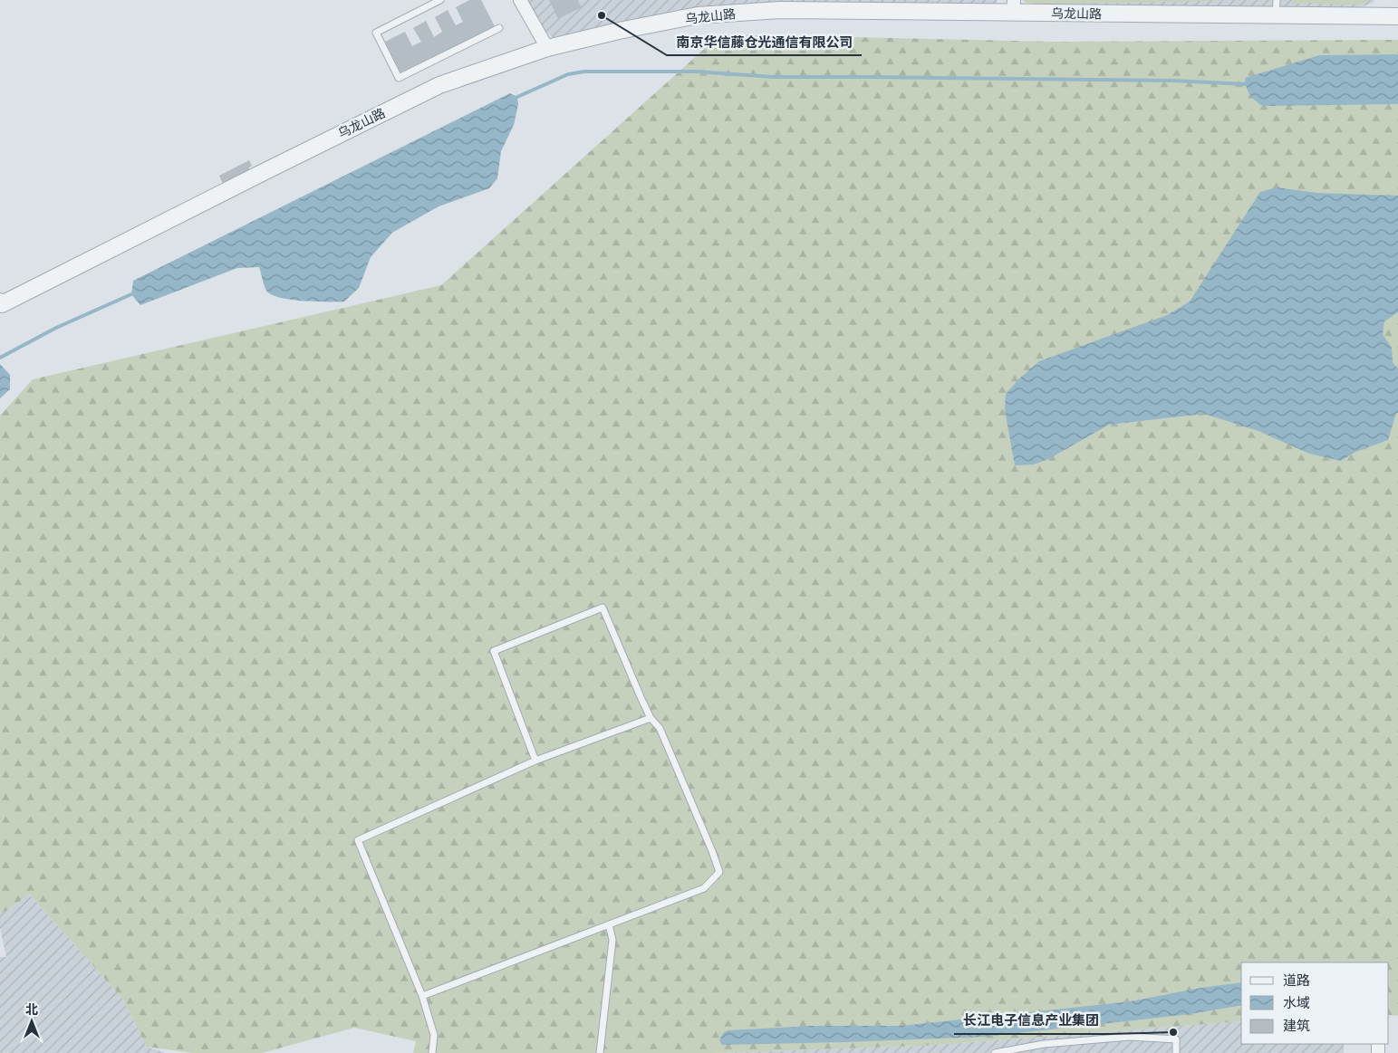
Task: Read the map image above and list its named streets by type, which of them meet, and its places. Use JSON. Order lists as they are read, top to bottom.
{
  "streets": {
    "street": ["乌龙山路"]
  },
  "places": ["南京华信藤仓光通信有限公司", "长江电子信息产业集团"],
  "legend": ["道路", "水域", "建筑"],
  "north": "top"
}
